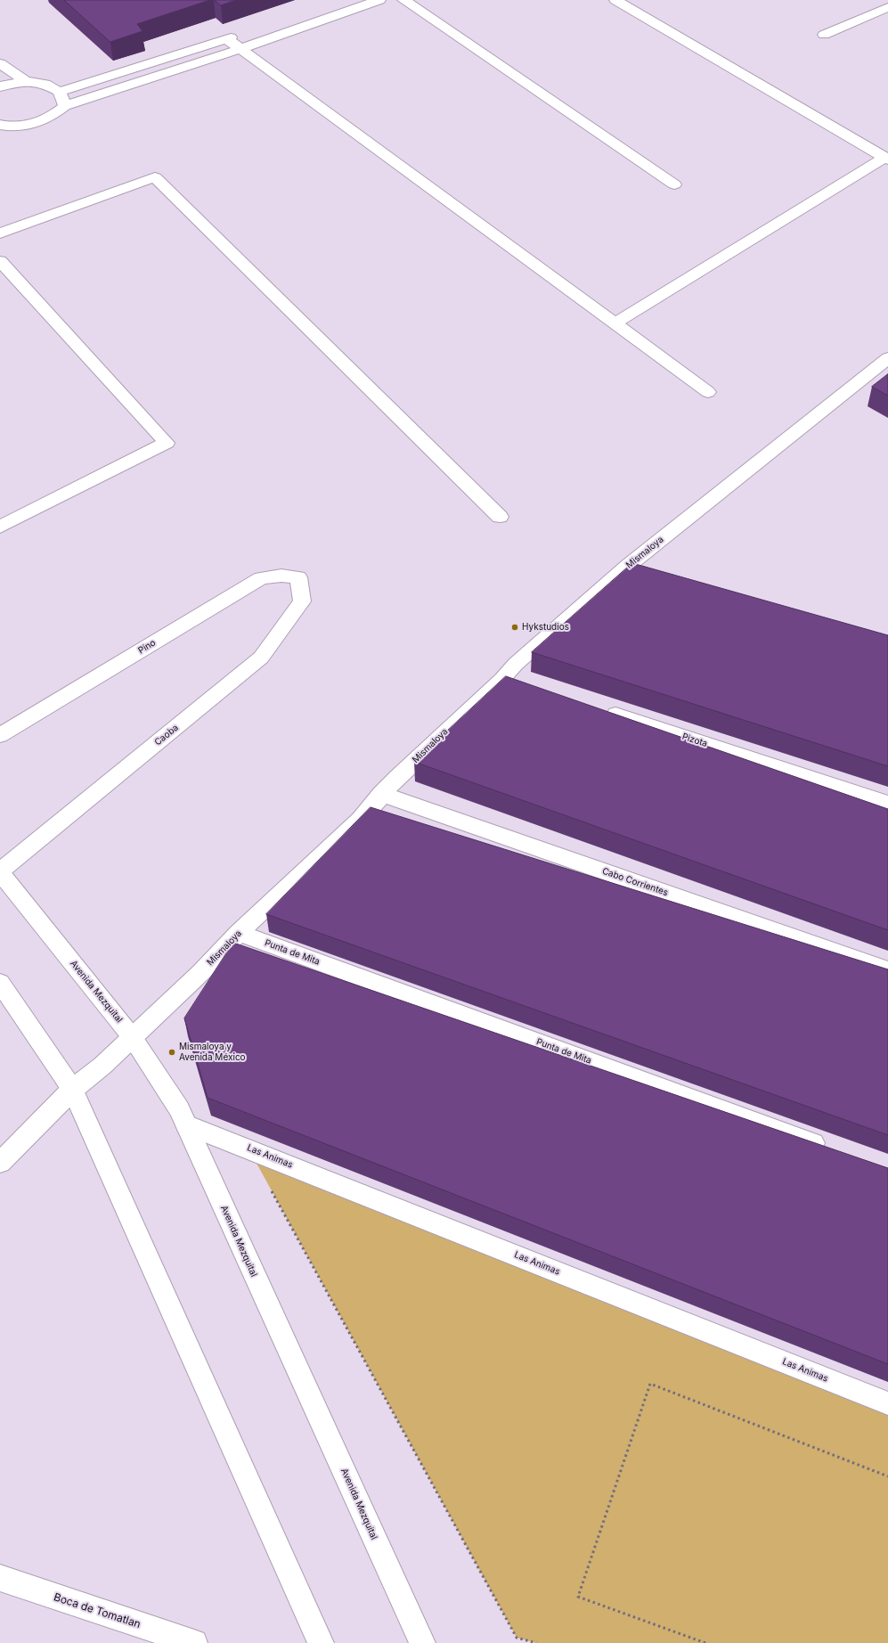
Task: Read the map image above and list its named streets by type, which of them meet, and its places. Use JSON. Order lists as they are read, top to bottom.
{
  "streets": {
    "street": [
      "Mismaloya",
      "Pino",
      "Caoba",
      "Pizota",
      "Cabo Corrientes",
      "Punta de Mita",
      "Avenida Mezquital",
      "Las Animas",
      "Boca de Tomatlan"
    ]
  },
  "crossings": [
    ["Mismaloya", "Cabo Corrientes"],
    ["Mismaloya", "Punta de Mita"],
    ["Mismaloya", "Avenida Mezquital"],
    ["Pino", "Caoba"],
    ["Caoba", "Avenida Mezquital"],
    ["Avenida Mezquital", "Las Animas"]
  ],
  "places": ["Hykstudios", "Mismaloya y Avenida México"]
}
